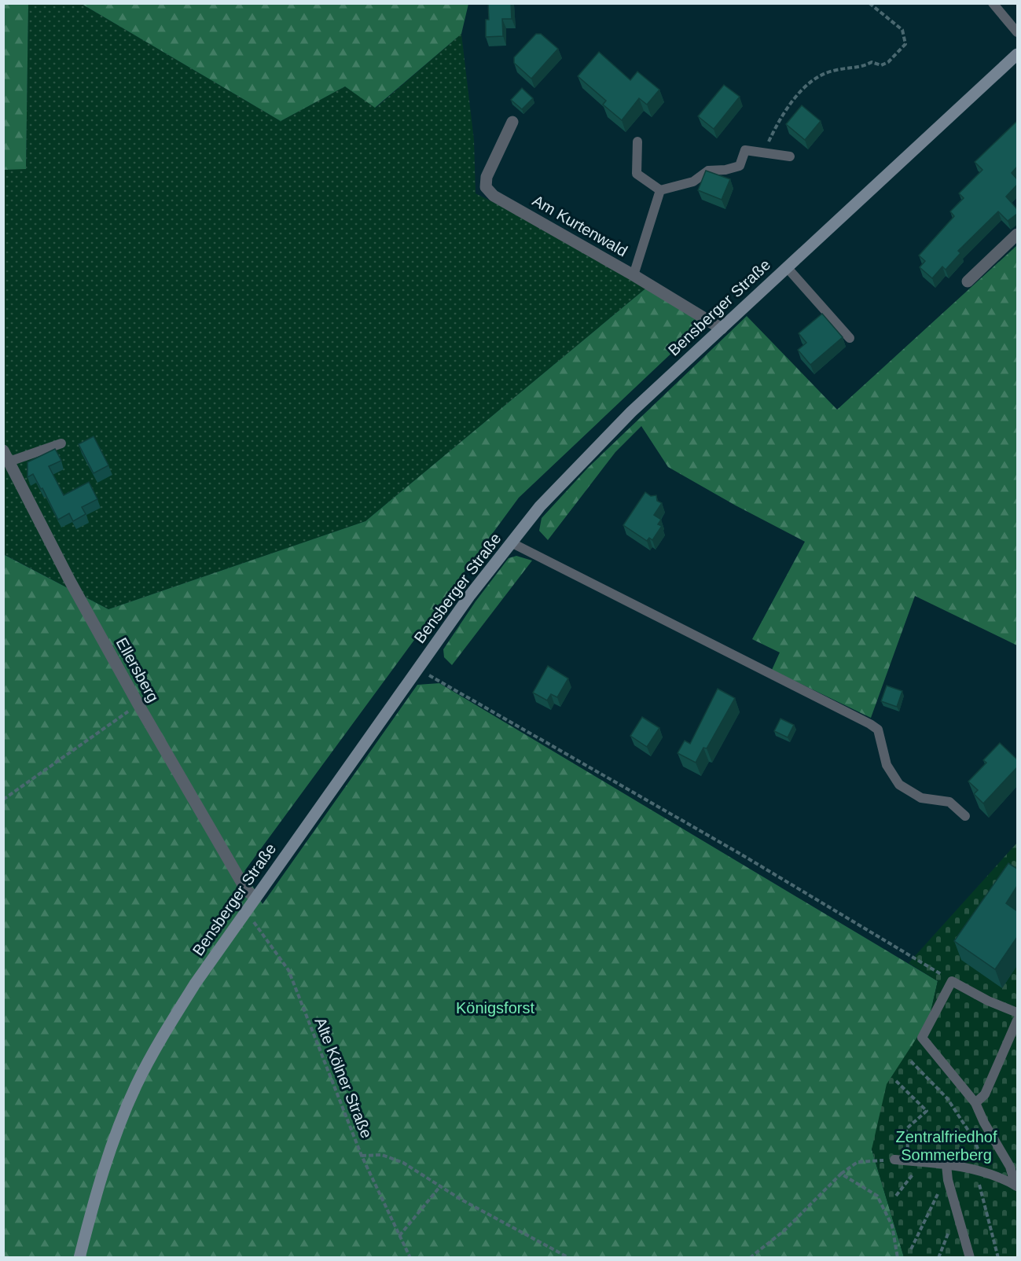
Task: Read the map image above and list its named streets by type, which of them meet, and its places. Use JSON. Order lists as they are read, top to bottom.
{
  "streets": {
    "main road": ["Bensberger Straße"],
    "street": ["Am Kurtenwald", "Ellersberg"],
    "path": ["Alte Kölner Straße"]
  },
  "crossings": [
    ["Am Kurtenwald", "Bensberger Straße"],
    ["Bensberger Straße", "Ellersberg"],
    ["Bensberger Straße", "Alte Kölner Straße"]
  ],
  "parks": ["Königsforst", "Zentralfriedhof Sommerberg"]
}
